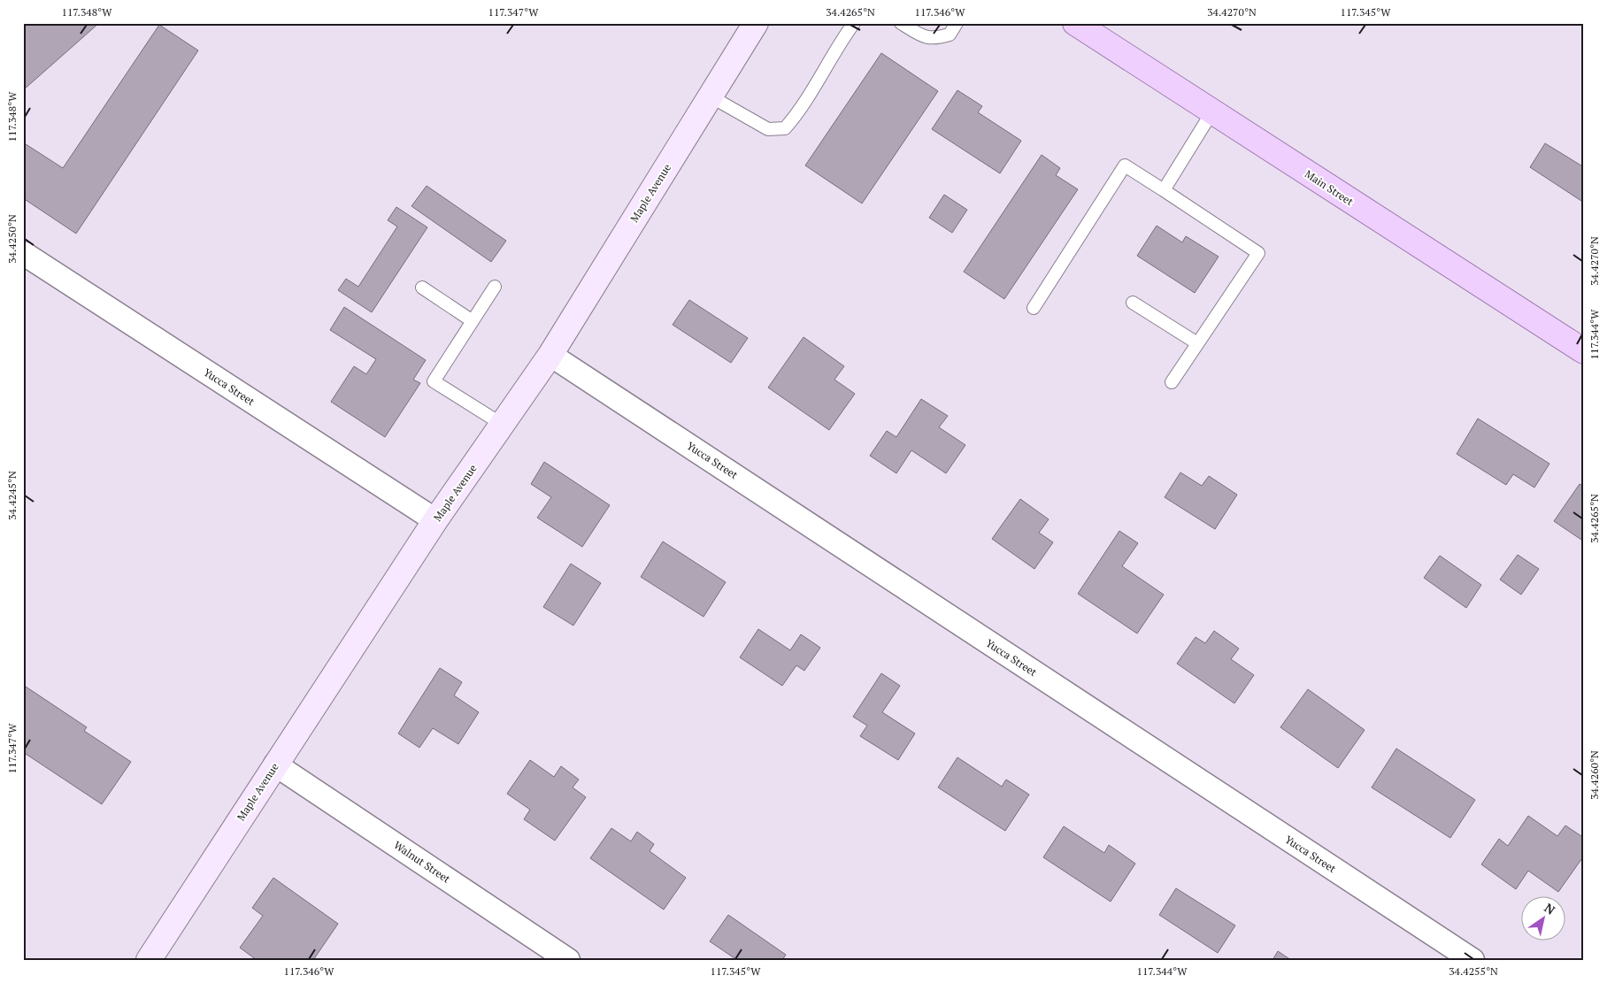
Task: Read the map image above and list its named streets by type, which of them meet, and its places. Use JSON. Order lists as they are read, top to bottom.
{
  "streets": {
    "main road": ["Main Street"],
    "street": ["Maple Avenue", "Yucca Street", "Walnut Street"]
  },
  "crossings": [
    ["Maple Avenue", "Yucca Street"],
    ["Maple Avenue", "Walnut Street"]
  ],
  "north": "top right",
  "coordinates": [
    "117.348°W",
    "117.347°W",
    "34.4265°N",
    "117.346°W",
    "34.4270°N",
    "117.345°W",
    "34.4250°N",
    "117.344°W",
    "34.4245°N",
    "34.4260°N",
    "34.4255°N"
  ]
}
